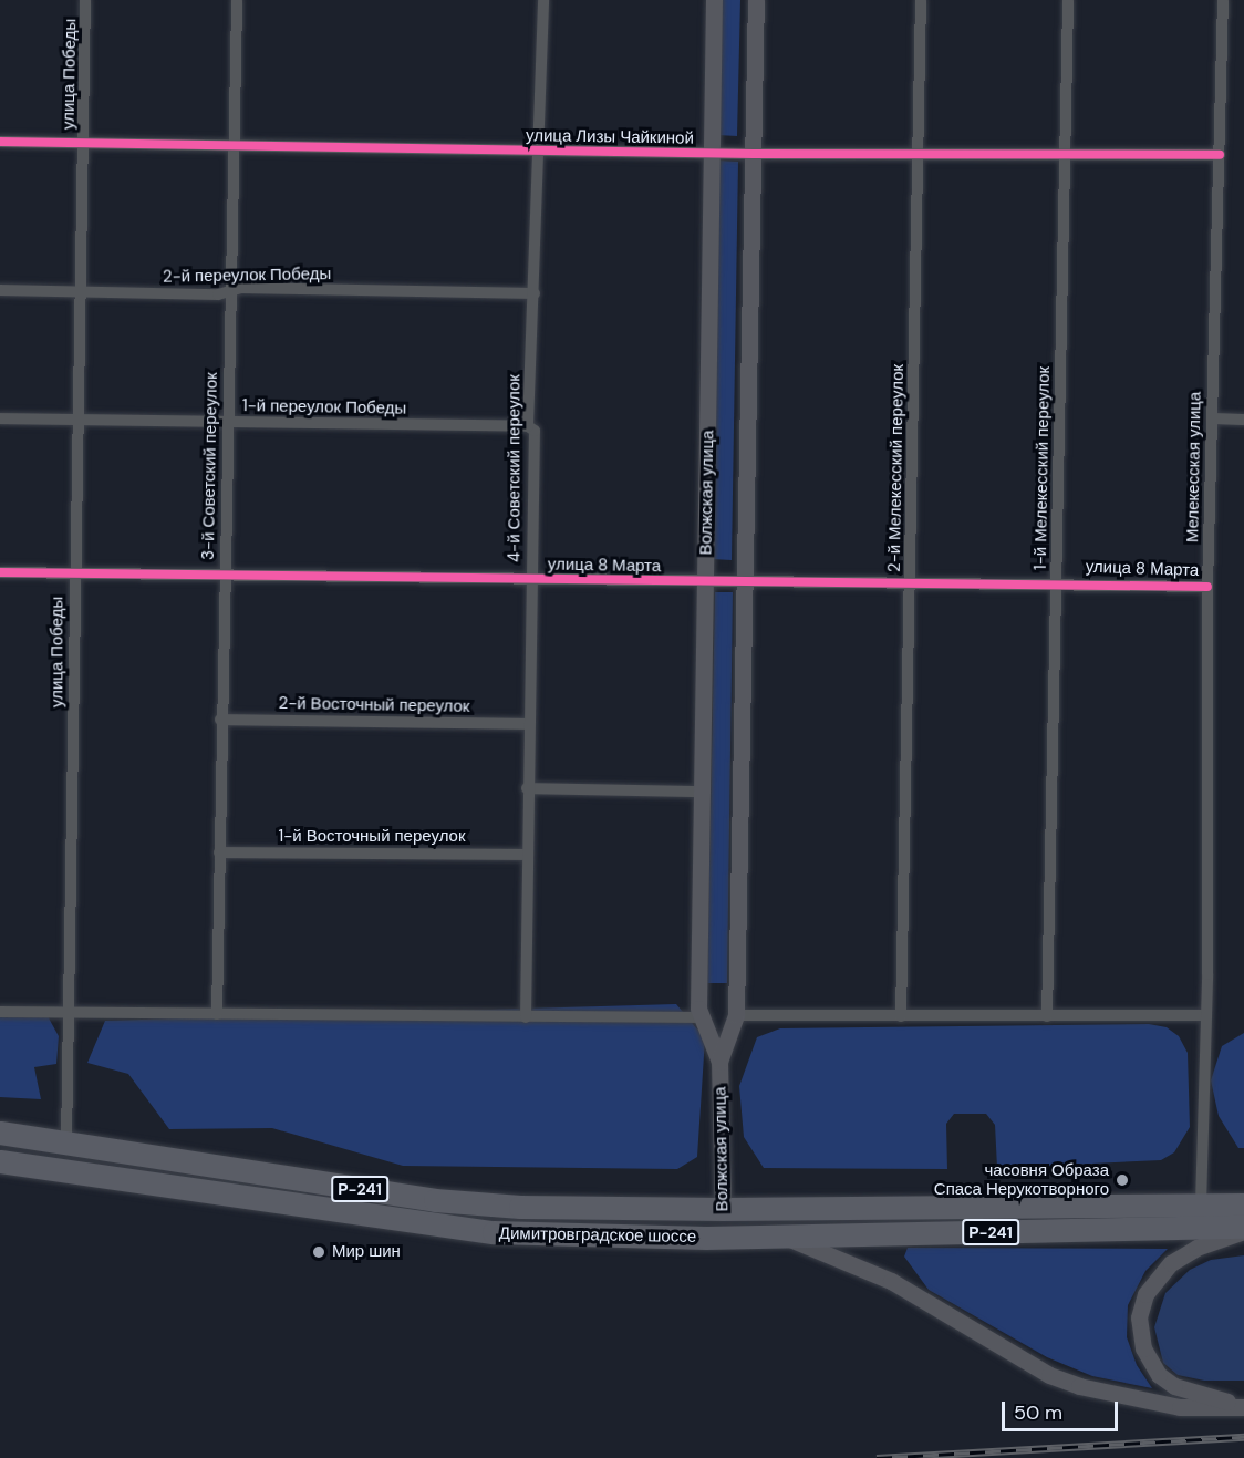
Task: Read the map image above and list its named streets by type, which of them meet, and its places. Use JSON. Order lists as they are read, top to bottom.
{
  "streets": {
    "highway": ["Волжская улица", "Р-241", "Димитровградское шоссе"],
    "street": [
      "улица Победы",
      "улица Лизы Чайкиной",
      "2-й переулок Победы",
      "1-й переулок Победы",
      "3-й Советский переулок",
      "Мелекесская улица",
      "4-й Советский переулок",
      "2-й Мелекесский переулок",
      "1-й Мелекесский переулок",
      "улица 8 Марта",
      "2-й Восточный переулок",
      "1-й Восточный переулок"
    ]
  },
  "crossings": [
    ["улица Победы", "улица Лизы Чайкиной"],
    ["улица Победы", "2-й переулок Победы"],
    ["улица Победы", "1-й переулок Победы"],
    ["улица Победы", "улица 8 Марта"],
    ["улица Победы", "Димитровградское шоссе"],
    ["улица Лизы Чайкиной", "3-й Советский переулок"],
    ["улица Лизы Чайкиной", "Мелекесская улица"],
    ["улица Лизы Чайкиной", "4-й Советский переулок"],
    ["улица Лизы Чайкиной", "2-й Мелекесский переулок"],
    ["улица Лизы Чайкиной", "1-й Мелекесский переулок"],
    ["улица Лизы Чайкиной", "Волжская улица"],
    ["2-й переулок Победы", "3-й Советский переулок"],
    ["2-й переулок Победы", "4-й Советский переулок"],
    ["1-й переулок Победы", "3-й Советский переулок"],
    ["1-й переулок Победы", "4-й Советский переулок"],
    ["3-й Советский переулок", "улица 8 Марта"],
    ["3-й Советский переулок", "2-й Восточный переулок"],
    ["3-й Советский переулок", "1-й Восточный переулок"],
    ["Мелекесская улица", "улица 8 Марта"],
    ["Мелекесская улица", "Р-241"],
    ["Мелекесская улица", "Димитровградское шоссе"],
    ["4-й Советский переулок", "улица 8 Марта"],
    ["4-й Советский переулок", "2-й Восточный переулок"],
    ["4-й Советский переулок", "1-й Восточный переулок"],
    ["2-й Мелекесский переулок", "улица 8 Марта"],
    ["1-й Мелекесский переулок", "улица 8 Марта"],
    ["Волжская улица", "улица 8 Марта"],
    ["Волжская улица", "Димитровградское шоссе"],
    ["Р-241", "Димитровградское шоссе"]
  ],
  "places": ["часовня Образа Спаса Нерукотворного", "Мир шин"],
  "scale_bar": "50 m"
}
